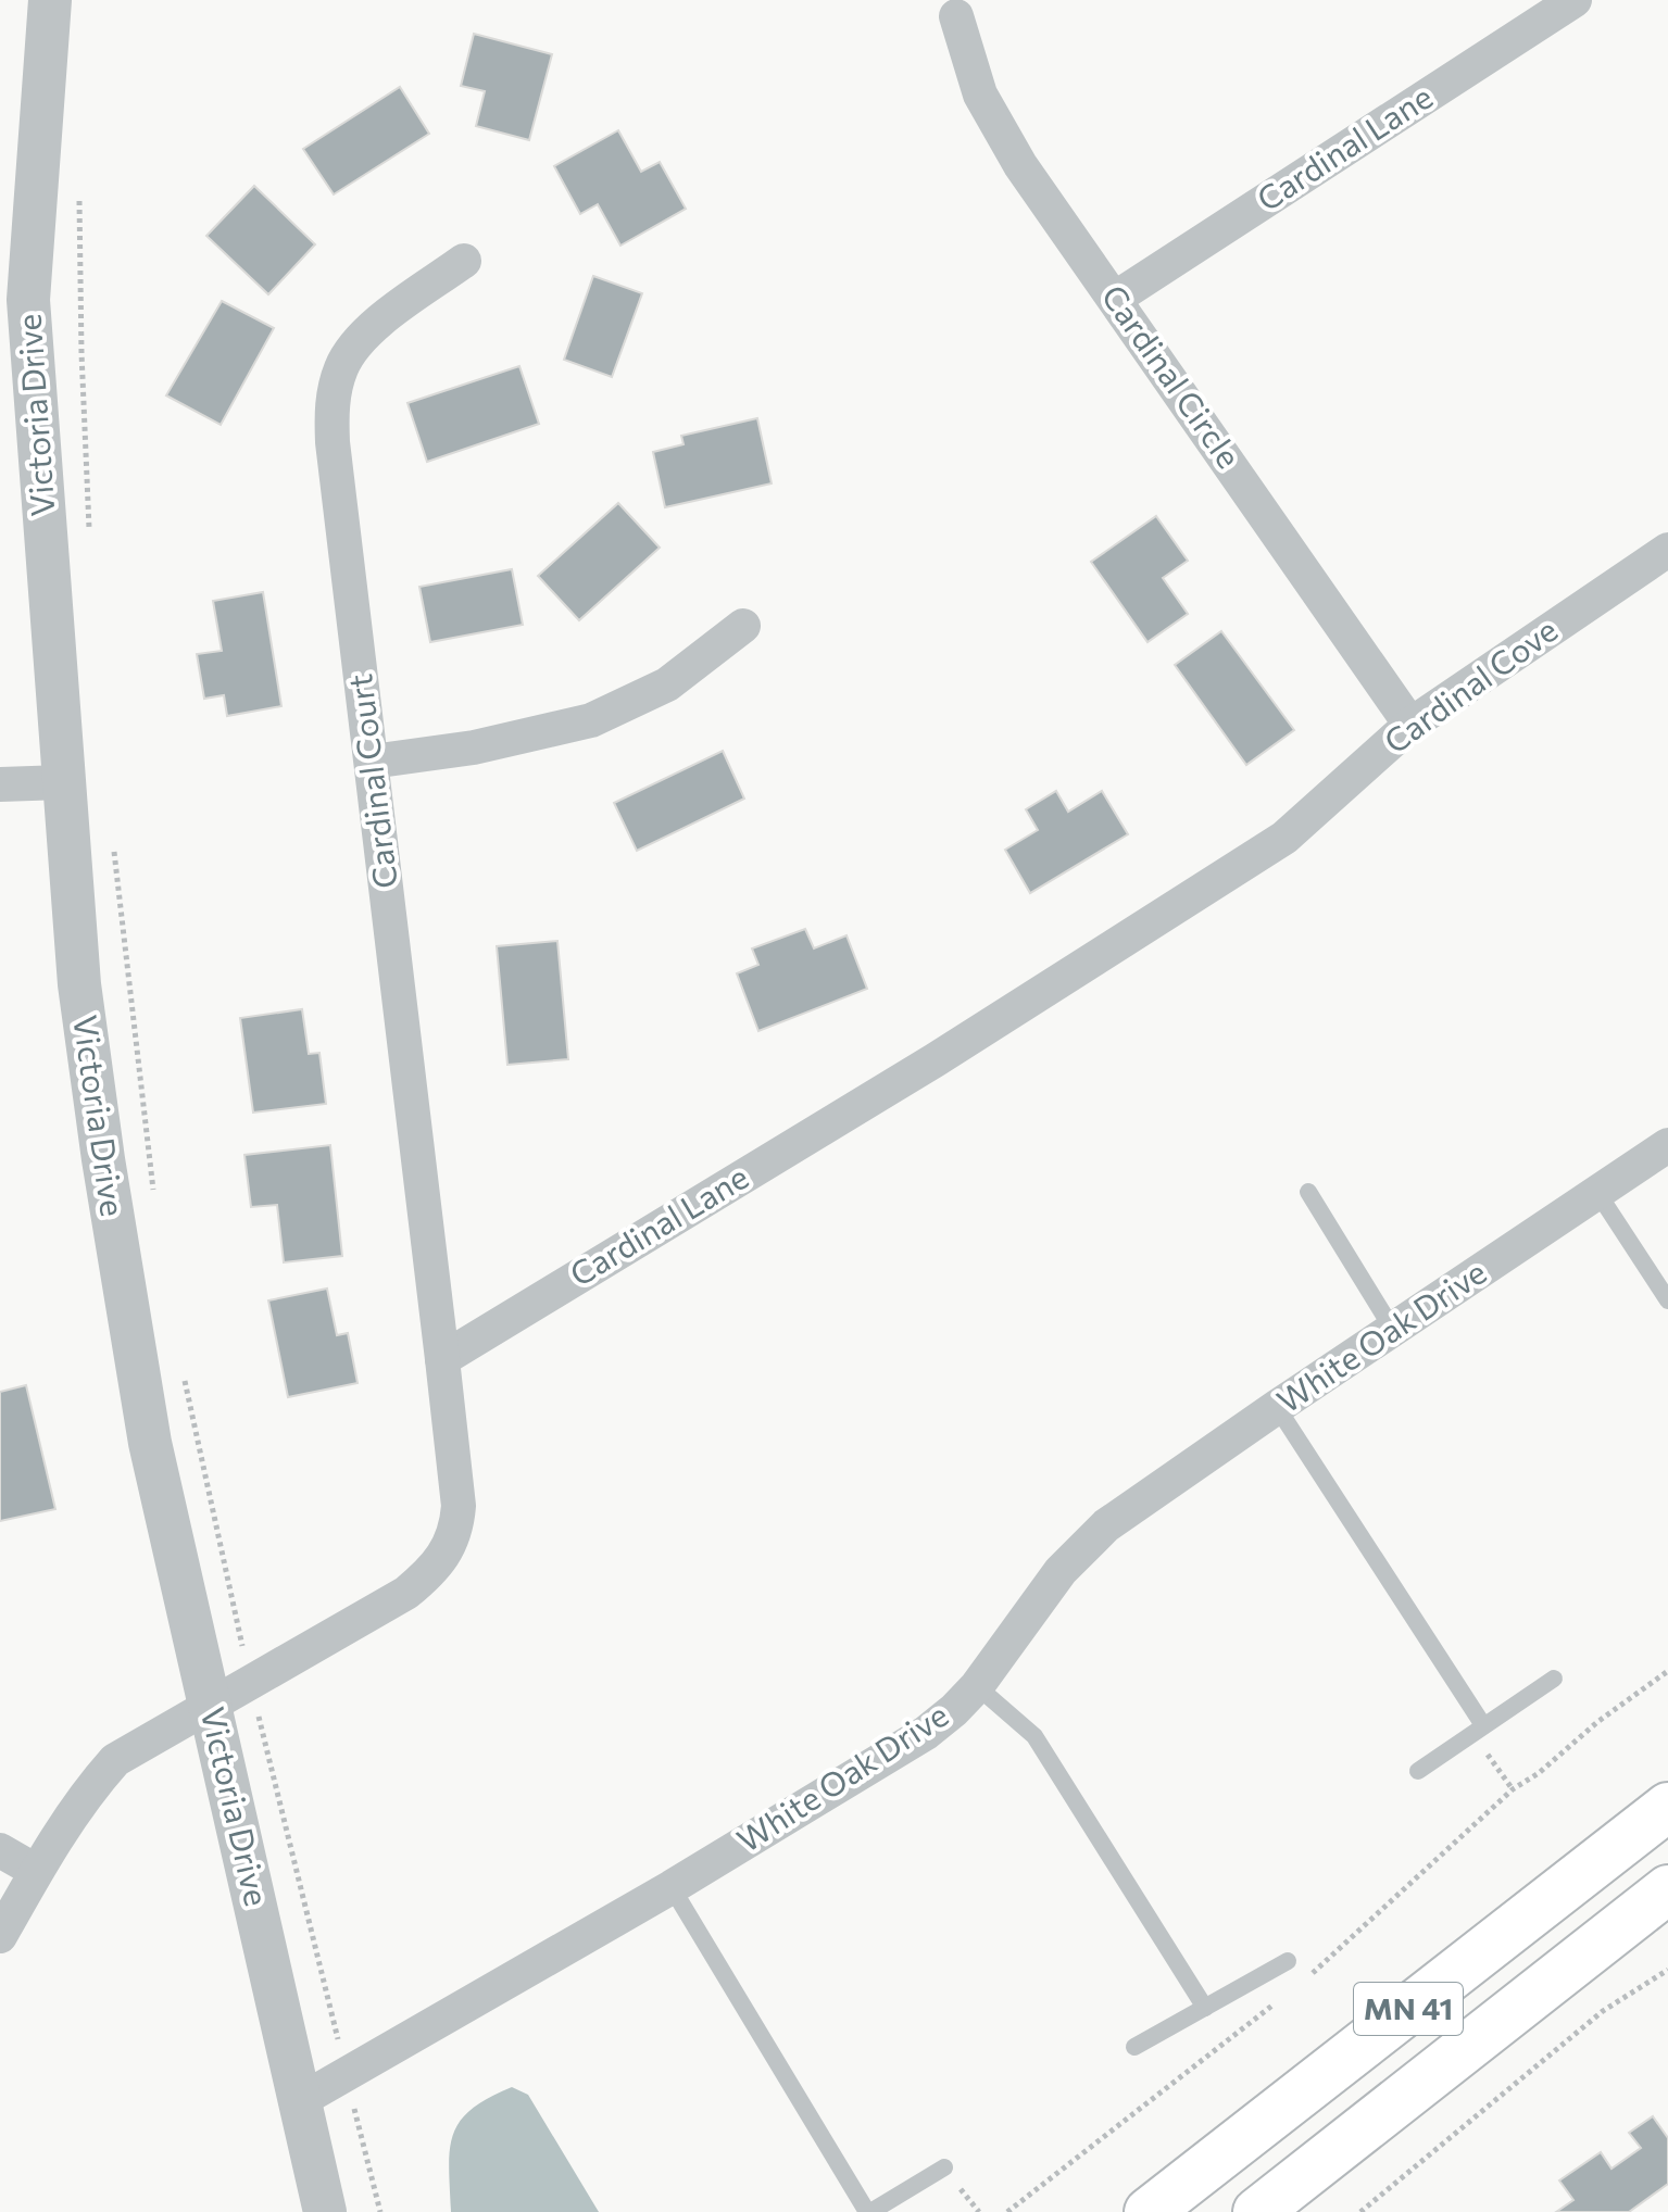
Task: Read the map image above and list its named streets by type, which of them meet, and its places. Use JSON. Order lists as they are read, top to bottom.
{
  "streets": {
    "main road": ["MN 41"],
    "street": [
      "Cardinal Lane",
      "Cardinal Circle",
      "Victoria Drive",
      "Cardinal Cove",
      "Cardinal Court",
      "White Oak Drive"
    ]
  },
  "crossings": [
    ["Cardinal Lane", "Cardinal Circle"],
    ["Cardinal Lane", "Cardinal Cove"],
    ["Cardinal Lane", "Cardinal Court"],
    ["Cardinal Circle", "Cardinal Cove"],
    ["Victoria Drive", "White Oak Drive"]
  ]
}
